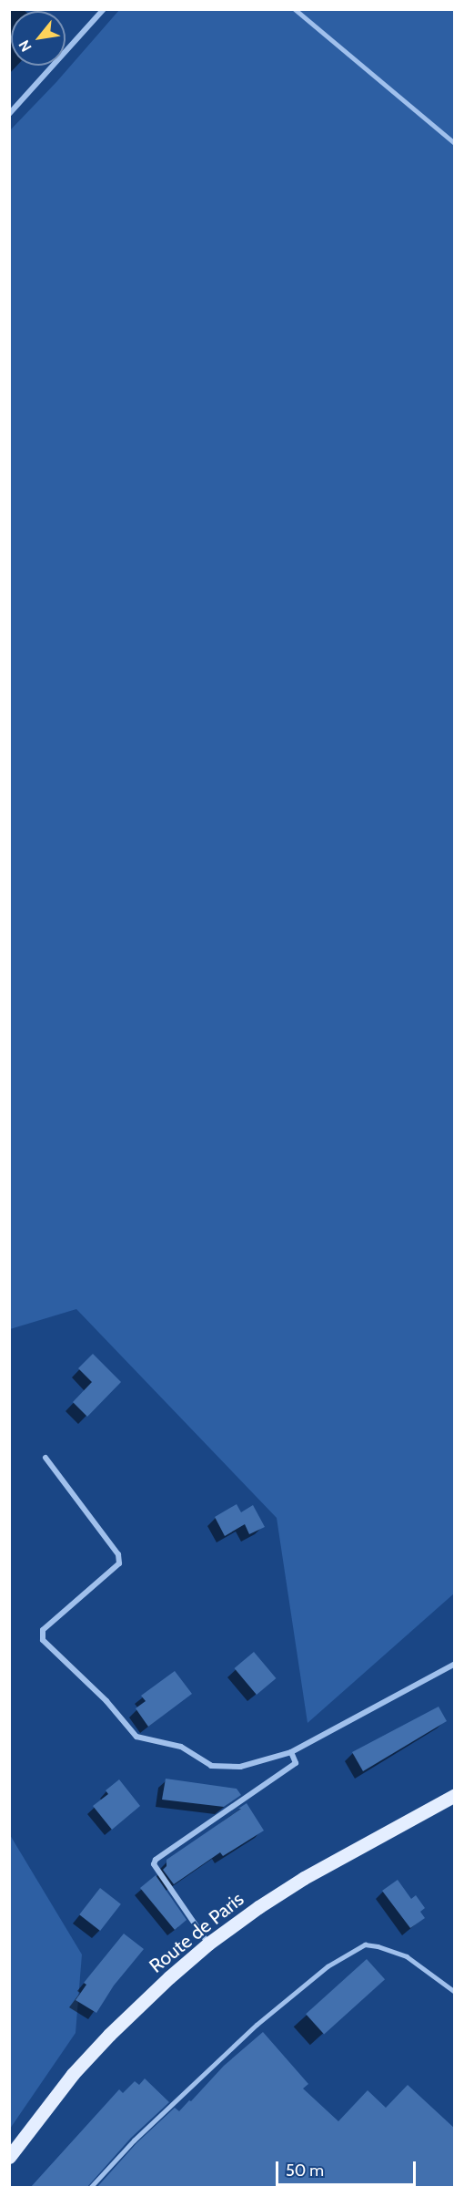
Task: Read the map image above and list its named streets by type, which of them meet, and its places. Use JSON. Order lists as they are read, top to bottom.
{
  "streets": {
    "main road": ["Route de Paris"]
  },
  "scale_bar": "50 m",
  "north": "bottom left"
}
